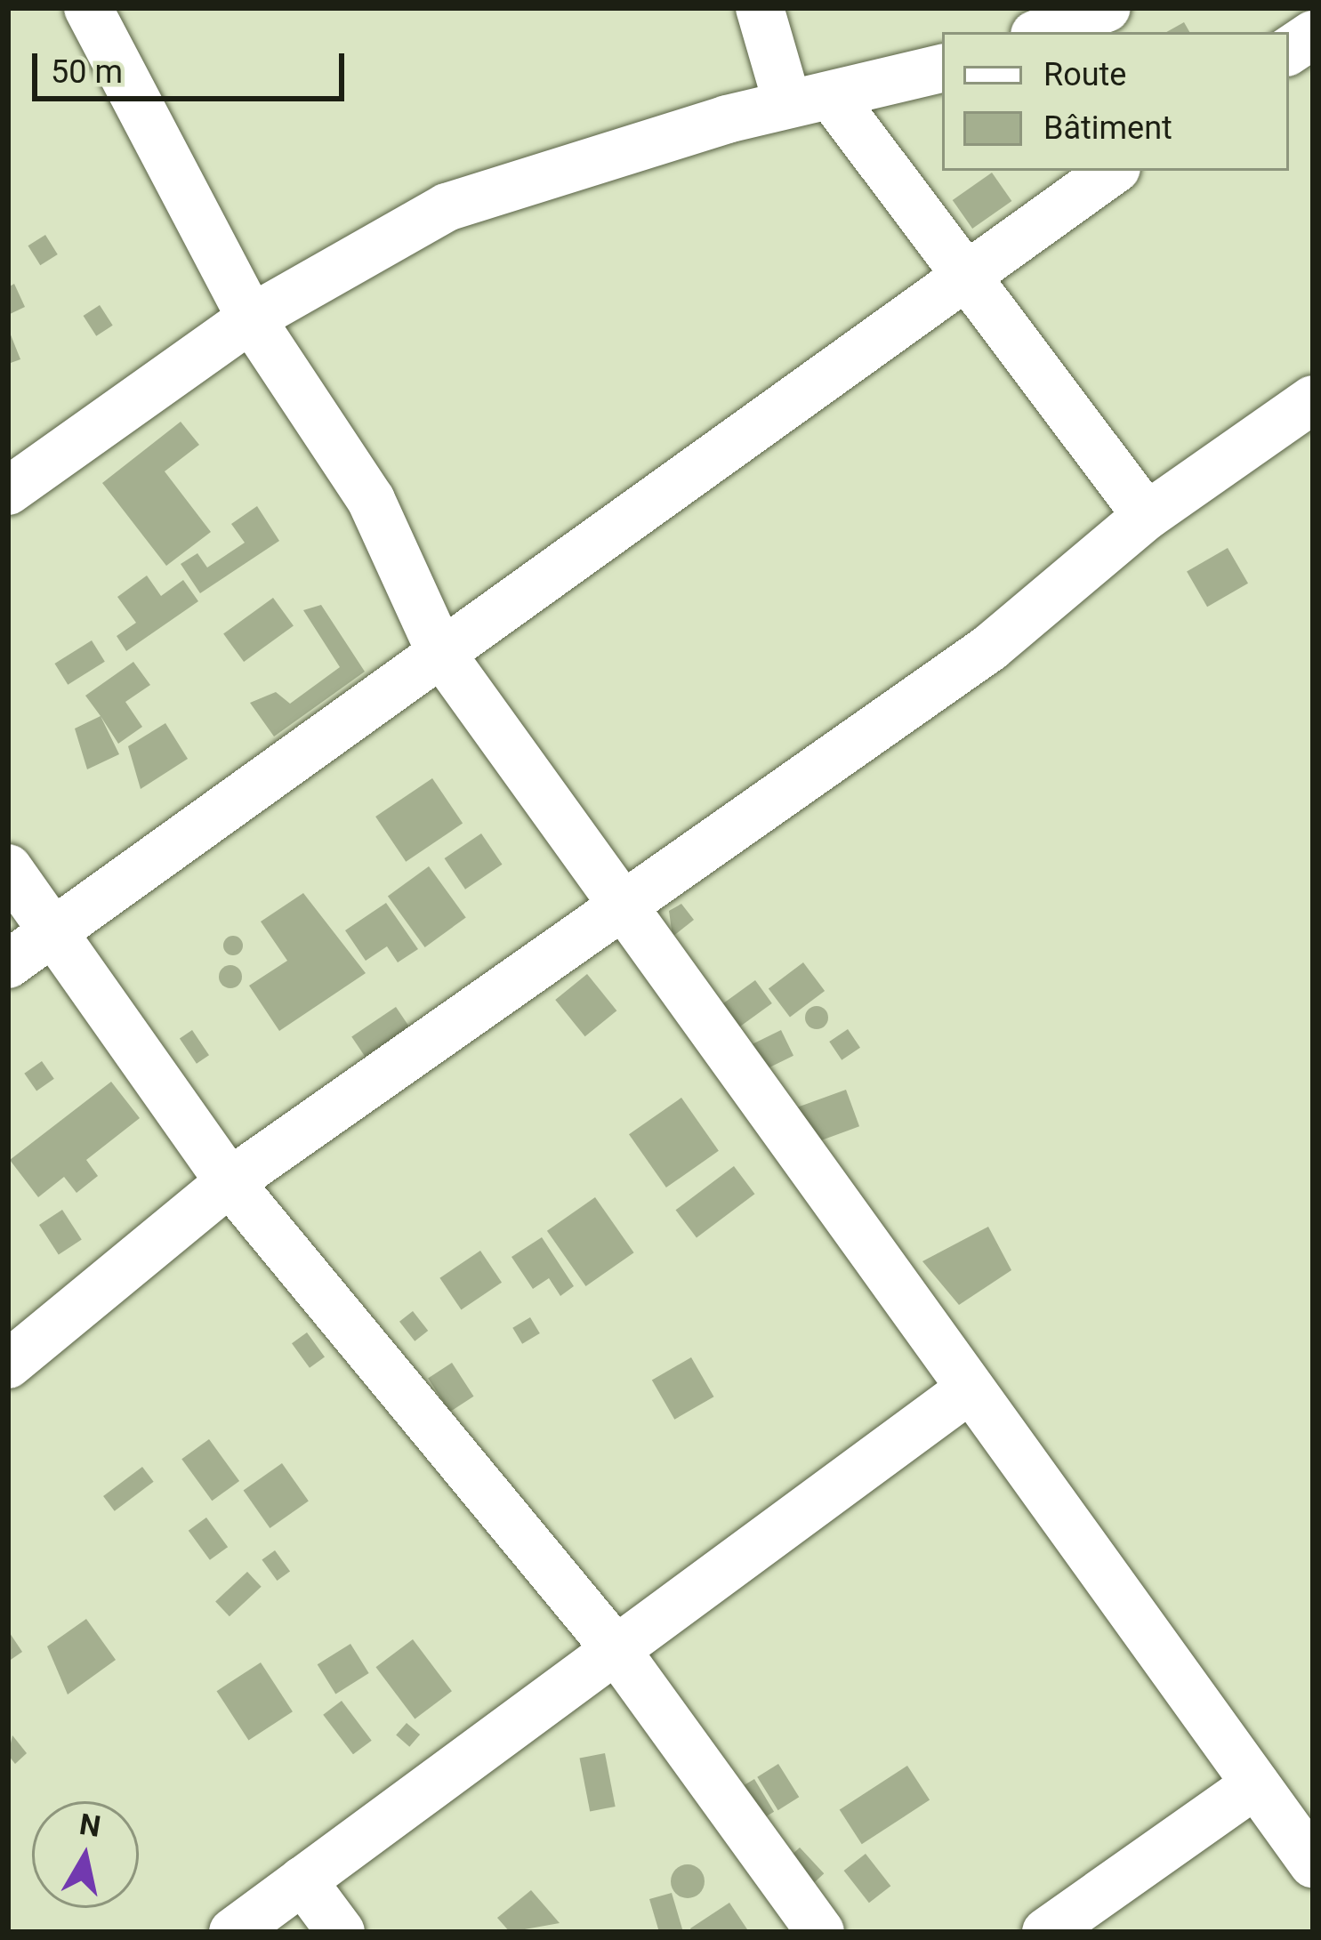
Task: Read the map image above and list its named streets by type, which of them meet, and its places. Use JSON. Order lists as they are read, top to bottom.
{
  "legend": ["Route", "Bâtiment"],
  "scale_bar": "50 m",
  "north": "top"
}
